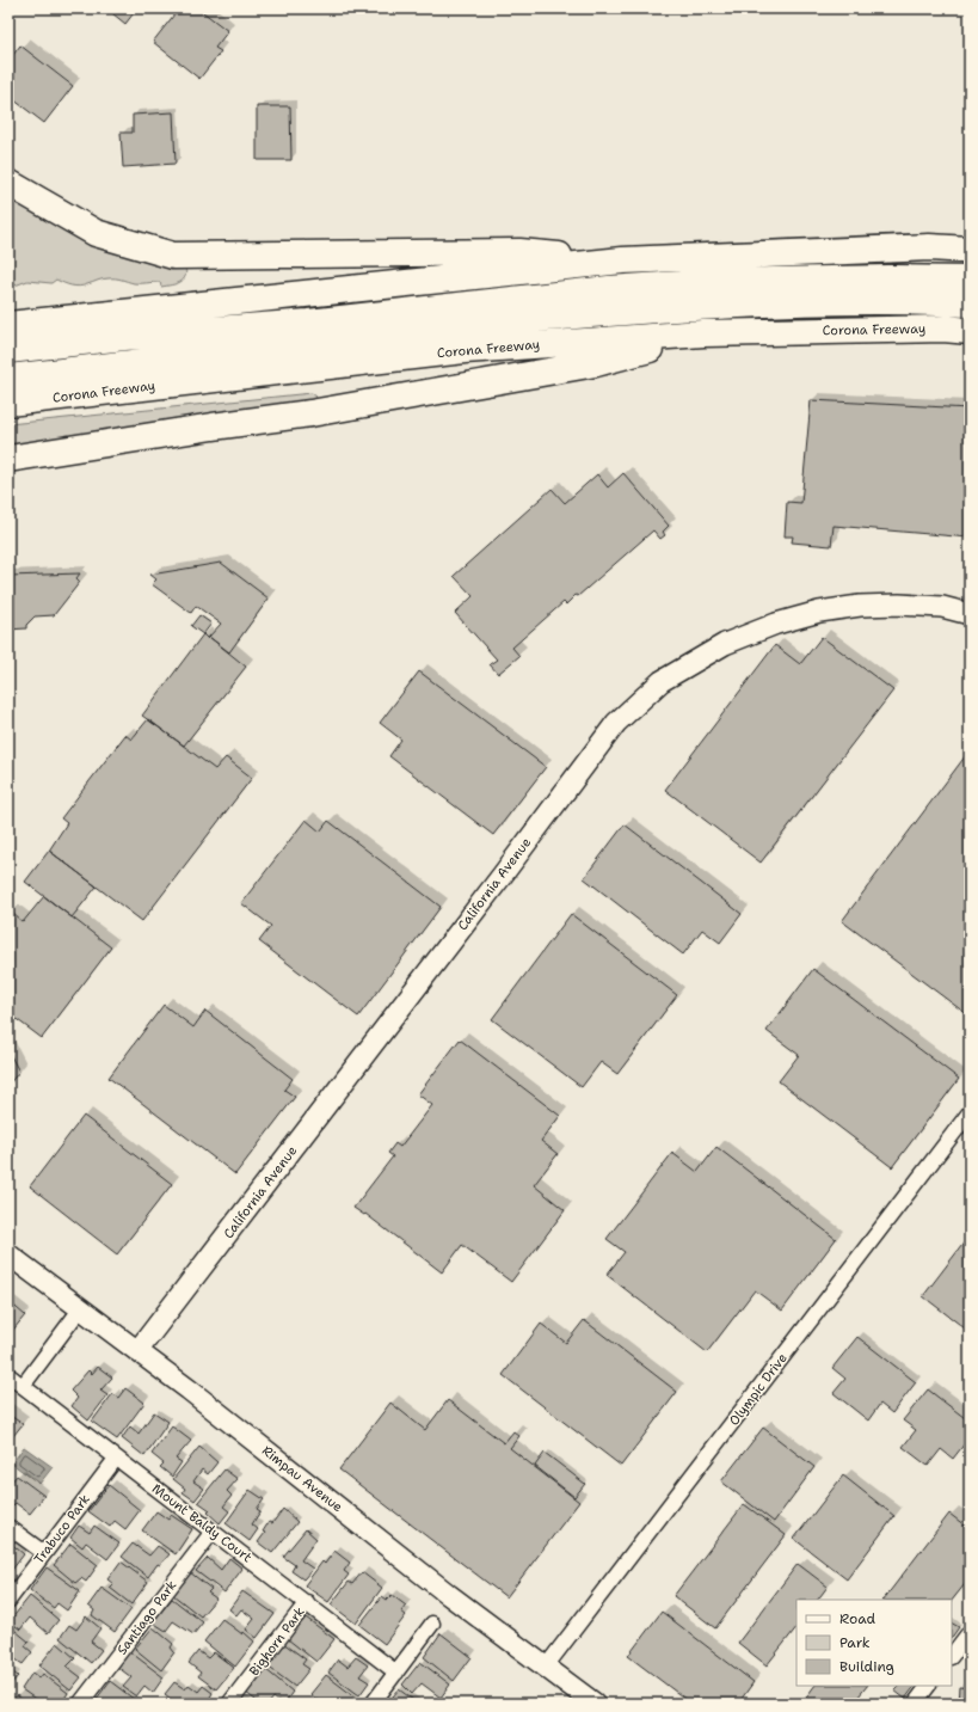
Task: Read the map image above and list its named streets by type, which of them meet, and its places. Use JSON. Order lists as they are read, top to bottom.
{
  "streets": {
    "highway": ["Corona Freeway"],
    "main road": ["California Avenue", "Rimpau Avenue"],
    "street": [
      "Olympic Drive",
      "Mount Baldy Court",
      "Trabuco Park",
      "Santiago Park",
      "Bighorn Park"
    ]
  },
  "crossings": [
    ["California Avenue", "Rimpau Avenue"],
    ["Olympic Drive", "Rimpau Avenue"],
    ["Mount Baldy Court", "Trabuco Park"],
    ["Mount Baldy Court", "Santiago Park"],
    ["Mount Baldy Court", "Bighorn Park"]
  ],
  "legend": ["Road", "Park", "Building"]
}
